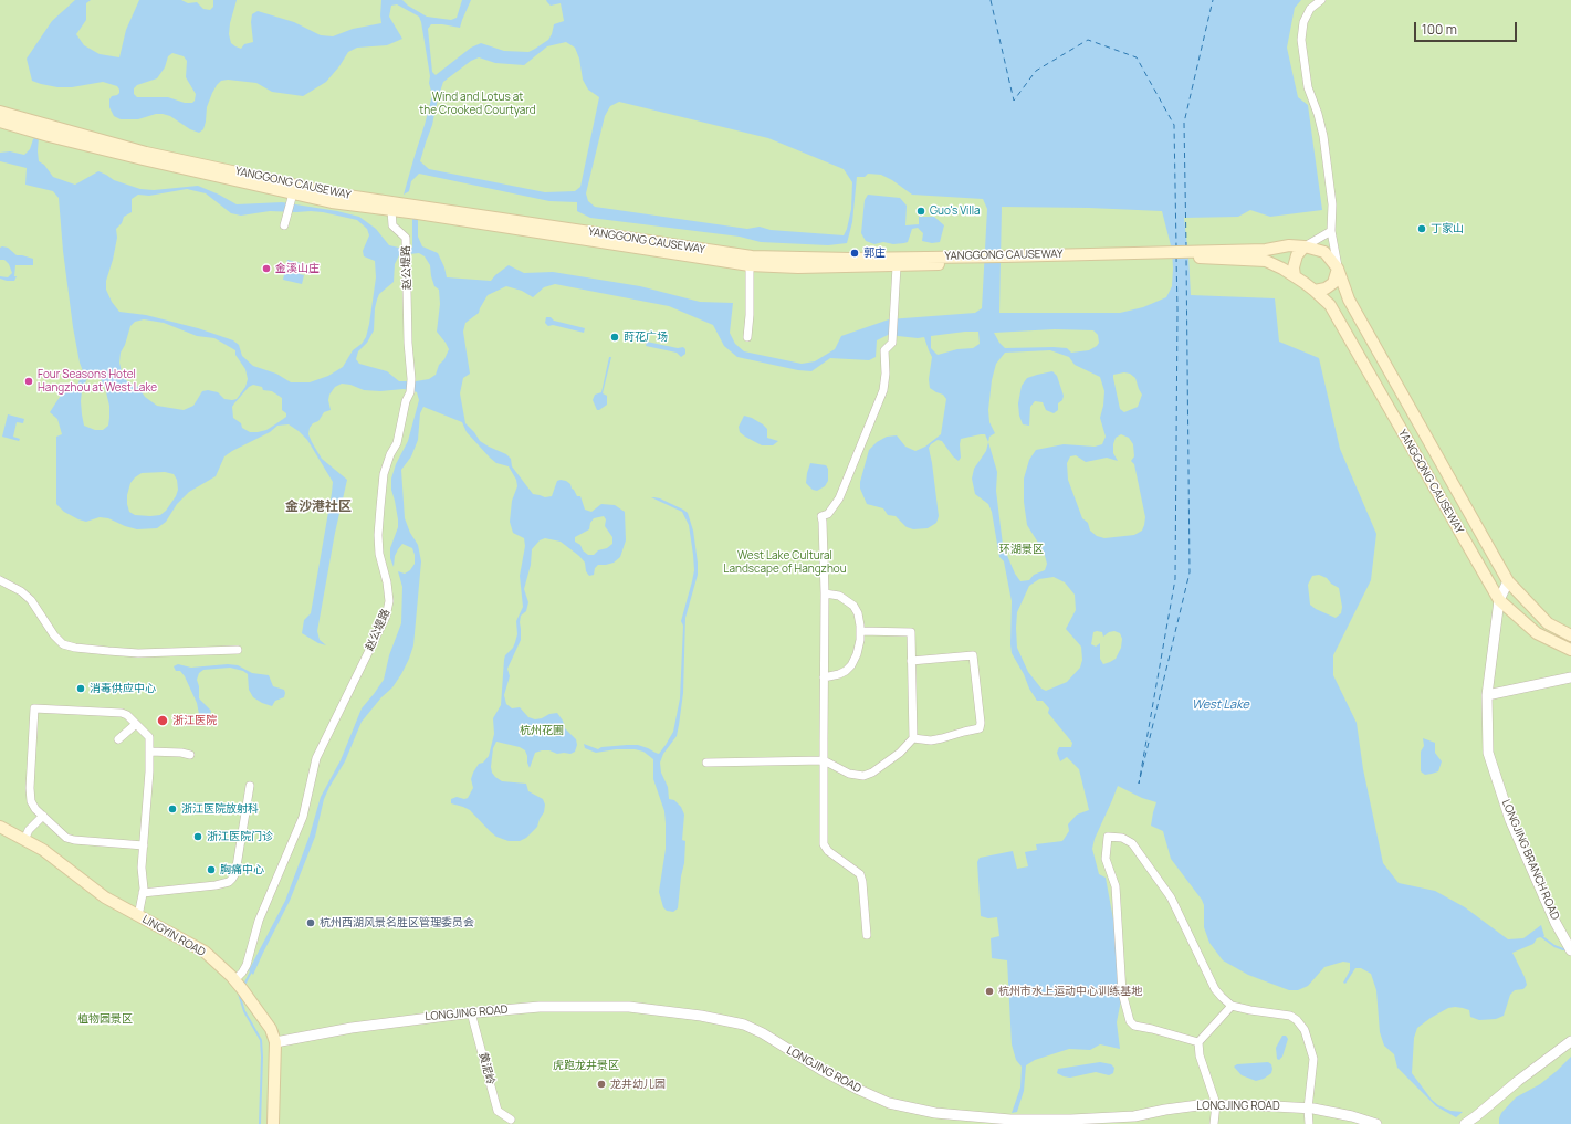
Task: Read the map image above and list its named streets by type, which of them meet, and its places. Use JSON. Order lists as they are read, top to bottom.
{
  "streets": {
    "main road": ["YANGGONG CAUSEWAY", "LINGYIN ROAD"],
    "street": [
      "赵公堤路",
      "LONGJING BRANCH ROAD",
      "LONGJING ROAD",
      "黄泥岭"
    ]
  },
  "crossings": [
    ["YANGGONG CAUSEWAY", "赵公堤路"],
    ["YANGGONG CAUSEWAY", "LONGJING BRANCH ROAD"],
    ["赵公堤路", "LINGYIN ROAD"],
    ["LINGYIN ROAD", "LONGJING ROAD"],
    ["LONGJING ROAD", "黄泥岭"]
  ],
  "districts": ["金沙港社区"],
  "water": ["West Lake"],
  "parks": [
    "Wind and Lotus at the Crooked Courtyard",
    "环湖景区",
    "West Lake Cultural Landscape of Hangzhou",
    "杭州花圃",
    "植物园景区",
    "虎跑龙井景区"
  ],
  "places": [
    "Guo's Villa",
    "丁家山",
    "郭庄",
    "金溪山庄",
    "莳花广场",
    "Four Seasons Hotel Hangzhou at West Lake",
    "消毒供应中心",
    "浙江医院",
    "浙江医院放射科",
    "浙江医院门诊",
    "胸痛中心",
    "杭州西湖风景名胜区管理委员会",
    "杭州市水上运动中心训练基地",
    "龙井幼儿园"
  ],
  "scale_bar": "100 m"
}
